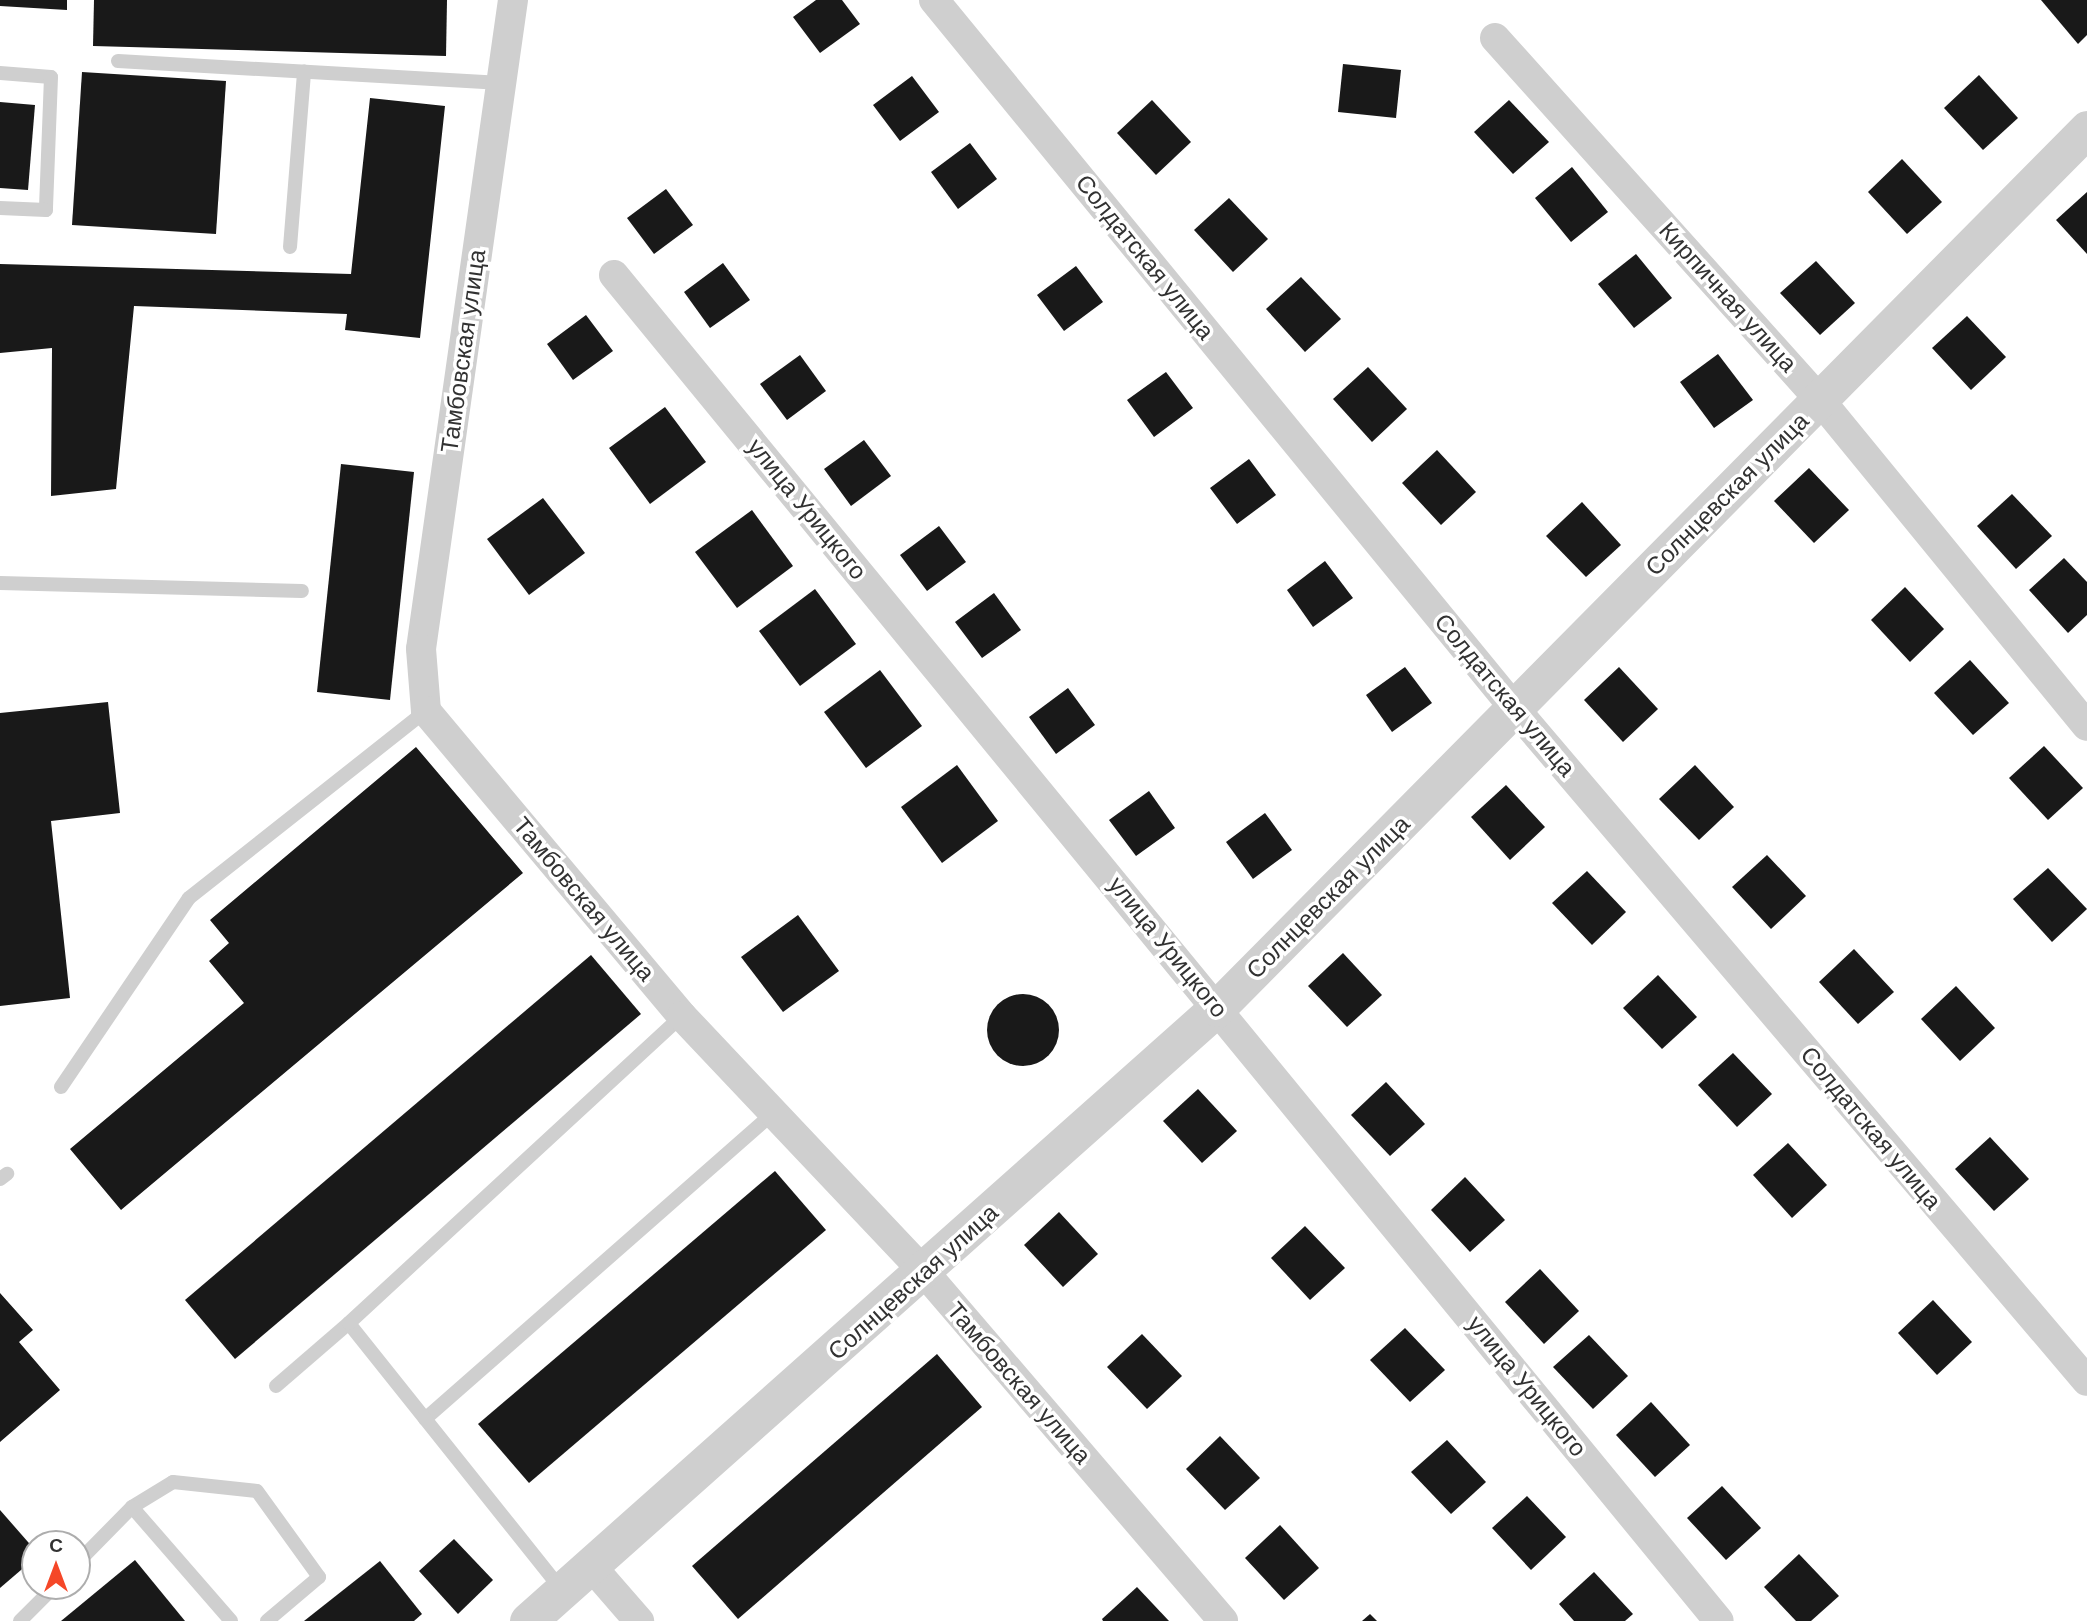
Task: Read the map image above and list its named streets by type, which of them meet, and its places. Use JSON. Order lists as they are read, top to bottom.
{
  "streets": {
    "street": [
      "Солдатская улица",
      "Кирпичная улица",
      "Тамбовская улица",
      "Солнцевская улица",
      "улица Урицкого"
    ]
  },
  "crossings": [
    ["Солдатская улица", "Солнцевская улица"],
    ["Кирпичная улица", "Солнцевская улица"],
    ["Тамбовская улица", "Солнцевская улица"],
    ["Солнцевская улица", "улица Урицкого"]
  ],
  "north": "top"
}
